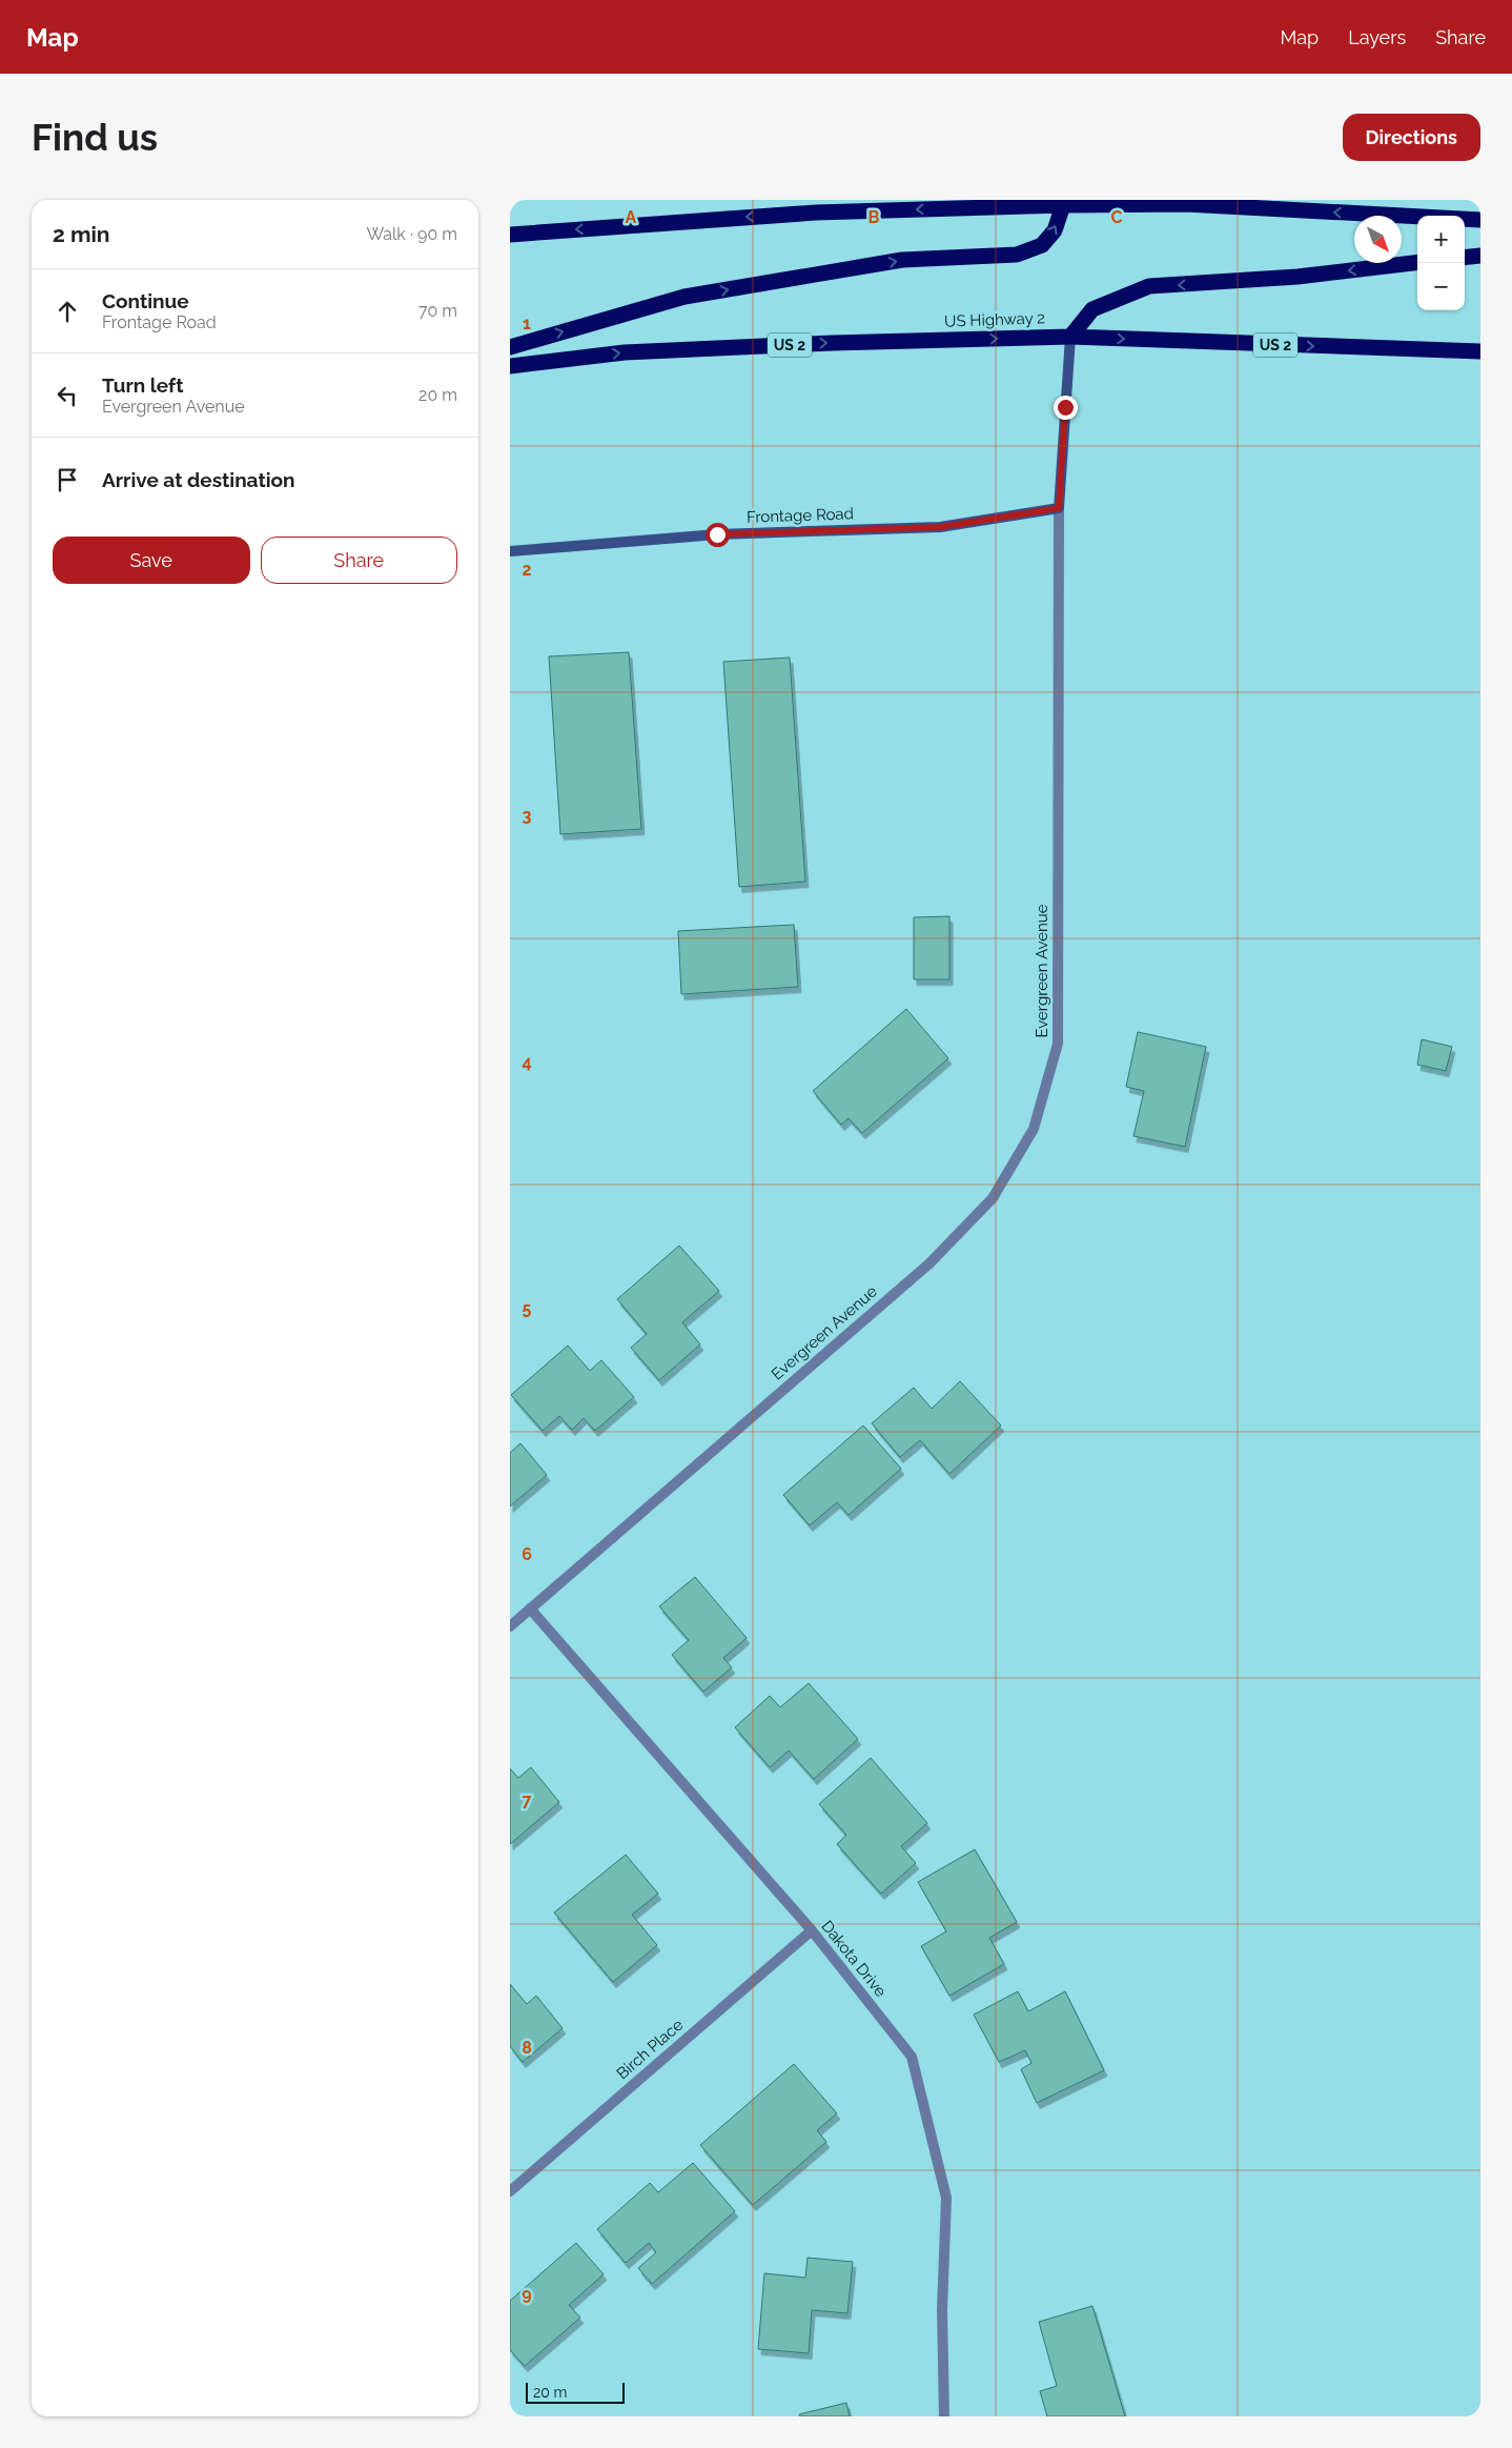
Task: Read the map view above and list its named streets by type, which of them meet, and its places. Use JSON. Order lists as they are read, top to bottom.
{
  "streets": {
    "highway": ["US Highway 2", "US 2"],
    "street": [
      "Frontage Road",
      "Evergreen Avenue",
      "Dakota Drive",
      "Birch Place"
    ]
  },
  "crossings": [
    ["US Highway 2", "Evergreen Avenue"],
    ["Frontage Road", "Evergreen Avenue"],
    ["Evergreen Avenue", "Dakota Drive"],
    ["Dakota Drive", "Birch Place"]
  ],
  "scale_bar": "20 m",
  "north": "bottom right",
  "page": {
    "header": "Map",
    "nav": ["Map", "Layers", "Share"],
    "buttons": [
      "Directions",
      ["Save", "Share"]
    ],
    "title": "Find us",
    "heading": ["2 min", "Walk · 90 m"],
    "map_buttons": ["+", "−"],
    "list": [
      ["Continue", "Frontage Road", "70 m"],
      ["Turn left", "Evergreen Avenue", "20 m"],
      "Arrive at destination"
    ],
    "scale": "20 m"
  },
  "grid": {
    "columns": ["A", "B", "C"],
    "rows": [
      "1",
      "2",
      "3",
      "4",
      "5",
      "6",
      "7",
      "8",
      "9"
    ]
  }
}
